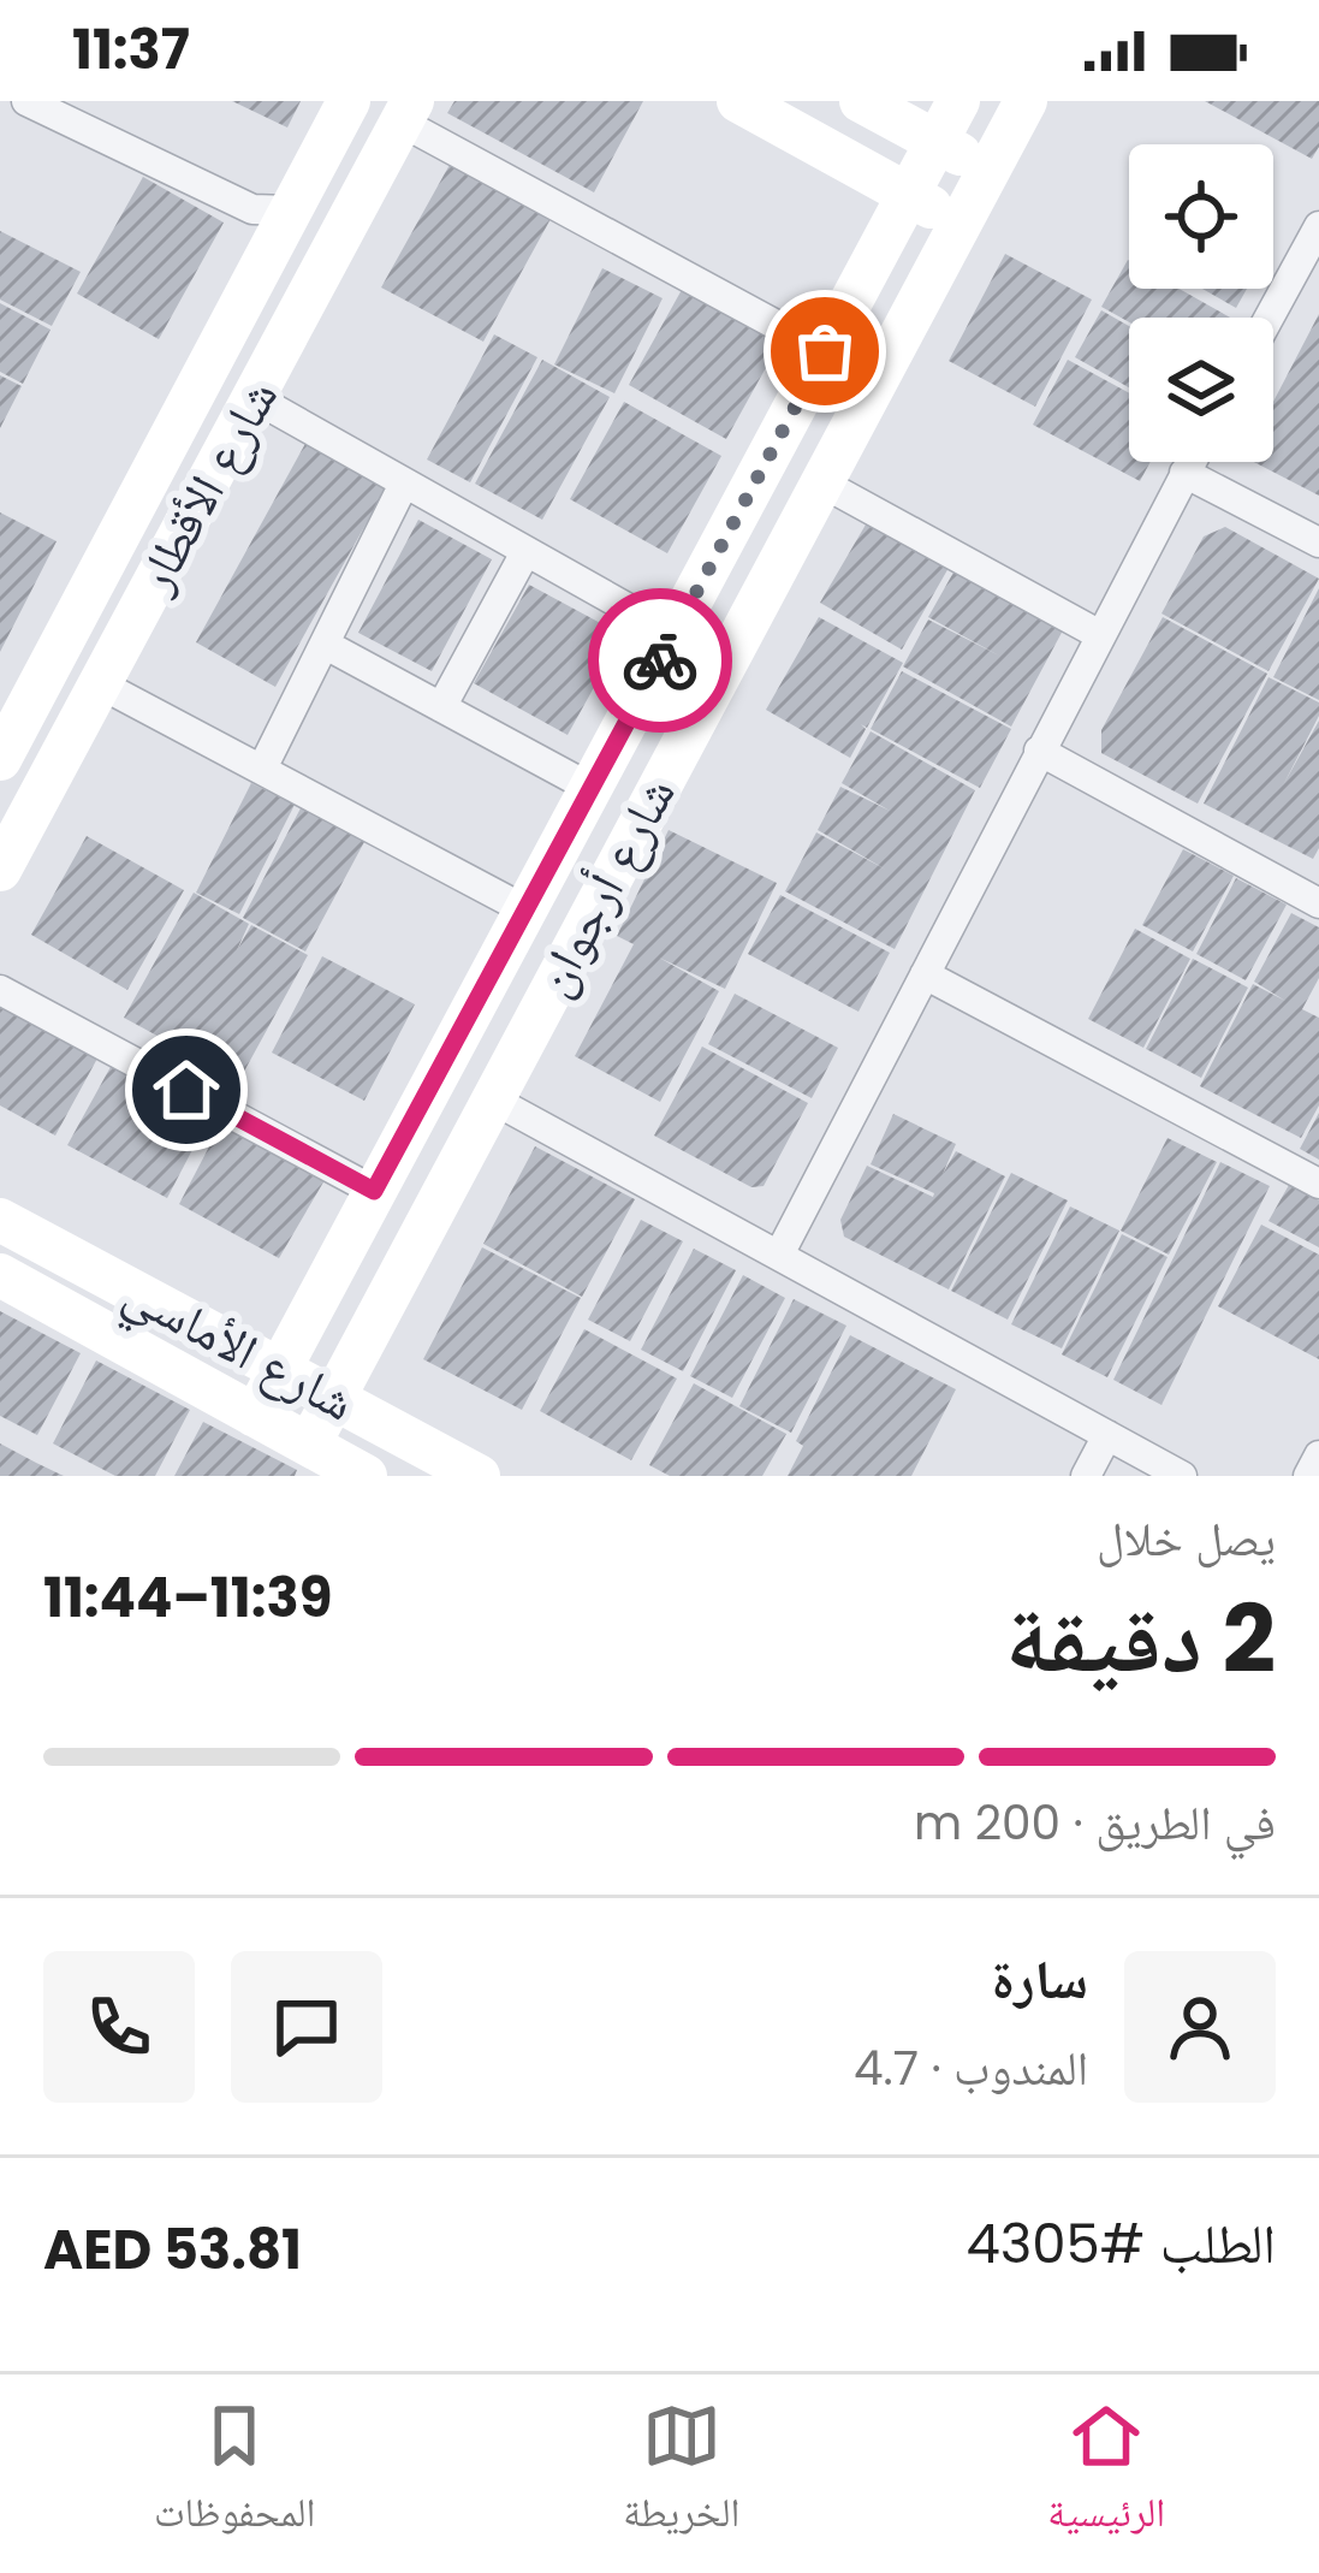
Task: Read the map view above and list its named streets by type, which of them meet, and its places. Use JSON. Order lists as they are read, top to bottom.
{
  "streets": {
    "street": ["شارع الأقطار", "شارع أرجوان", "شارع الأماسي"]
  },
  "crossings": [
    ["شارع أرجوان", "شارع الأماسي"]
  ],
  "page": {
    "status": "11:37",
    "heading": ["2 دقيقة", "يصل خلال", "11:39–11:44"],
    "panel": [
      "سارة",
      "المندوب · 4.7",
      "الطلب #4305",
      "AED 53.81"
    ],
    "bar": "في الطريق · 200 m",
    "tabs": ["الرئيسية", "الخريطة", "المحفوظات"]
  }
}
